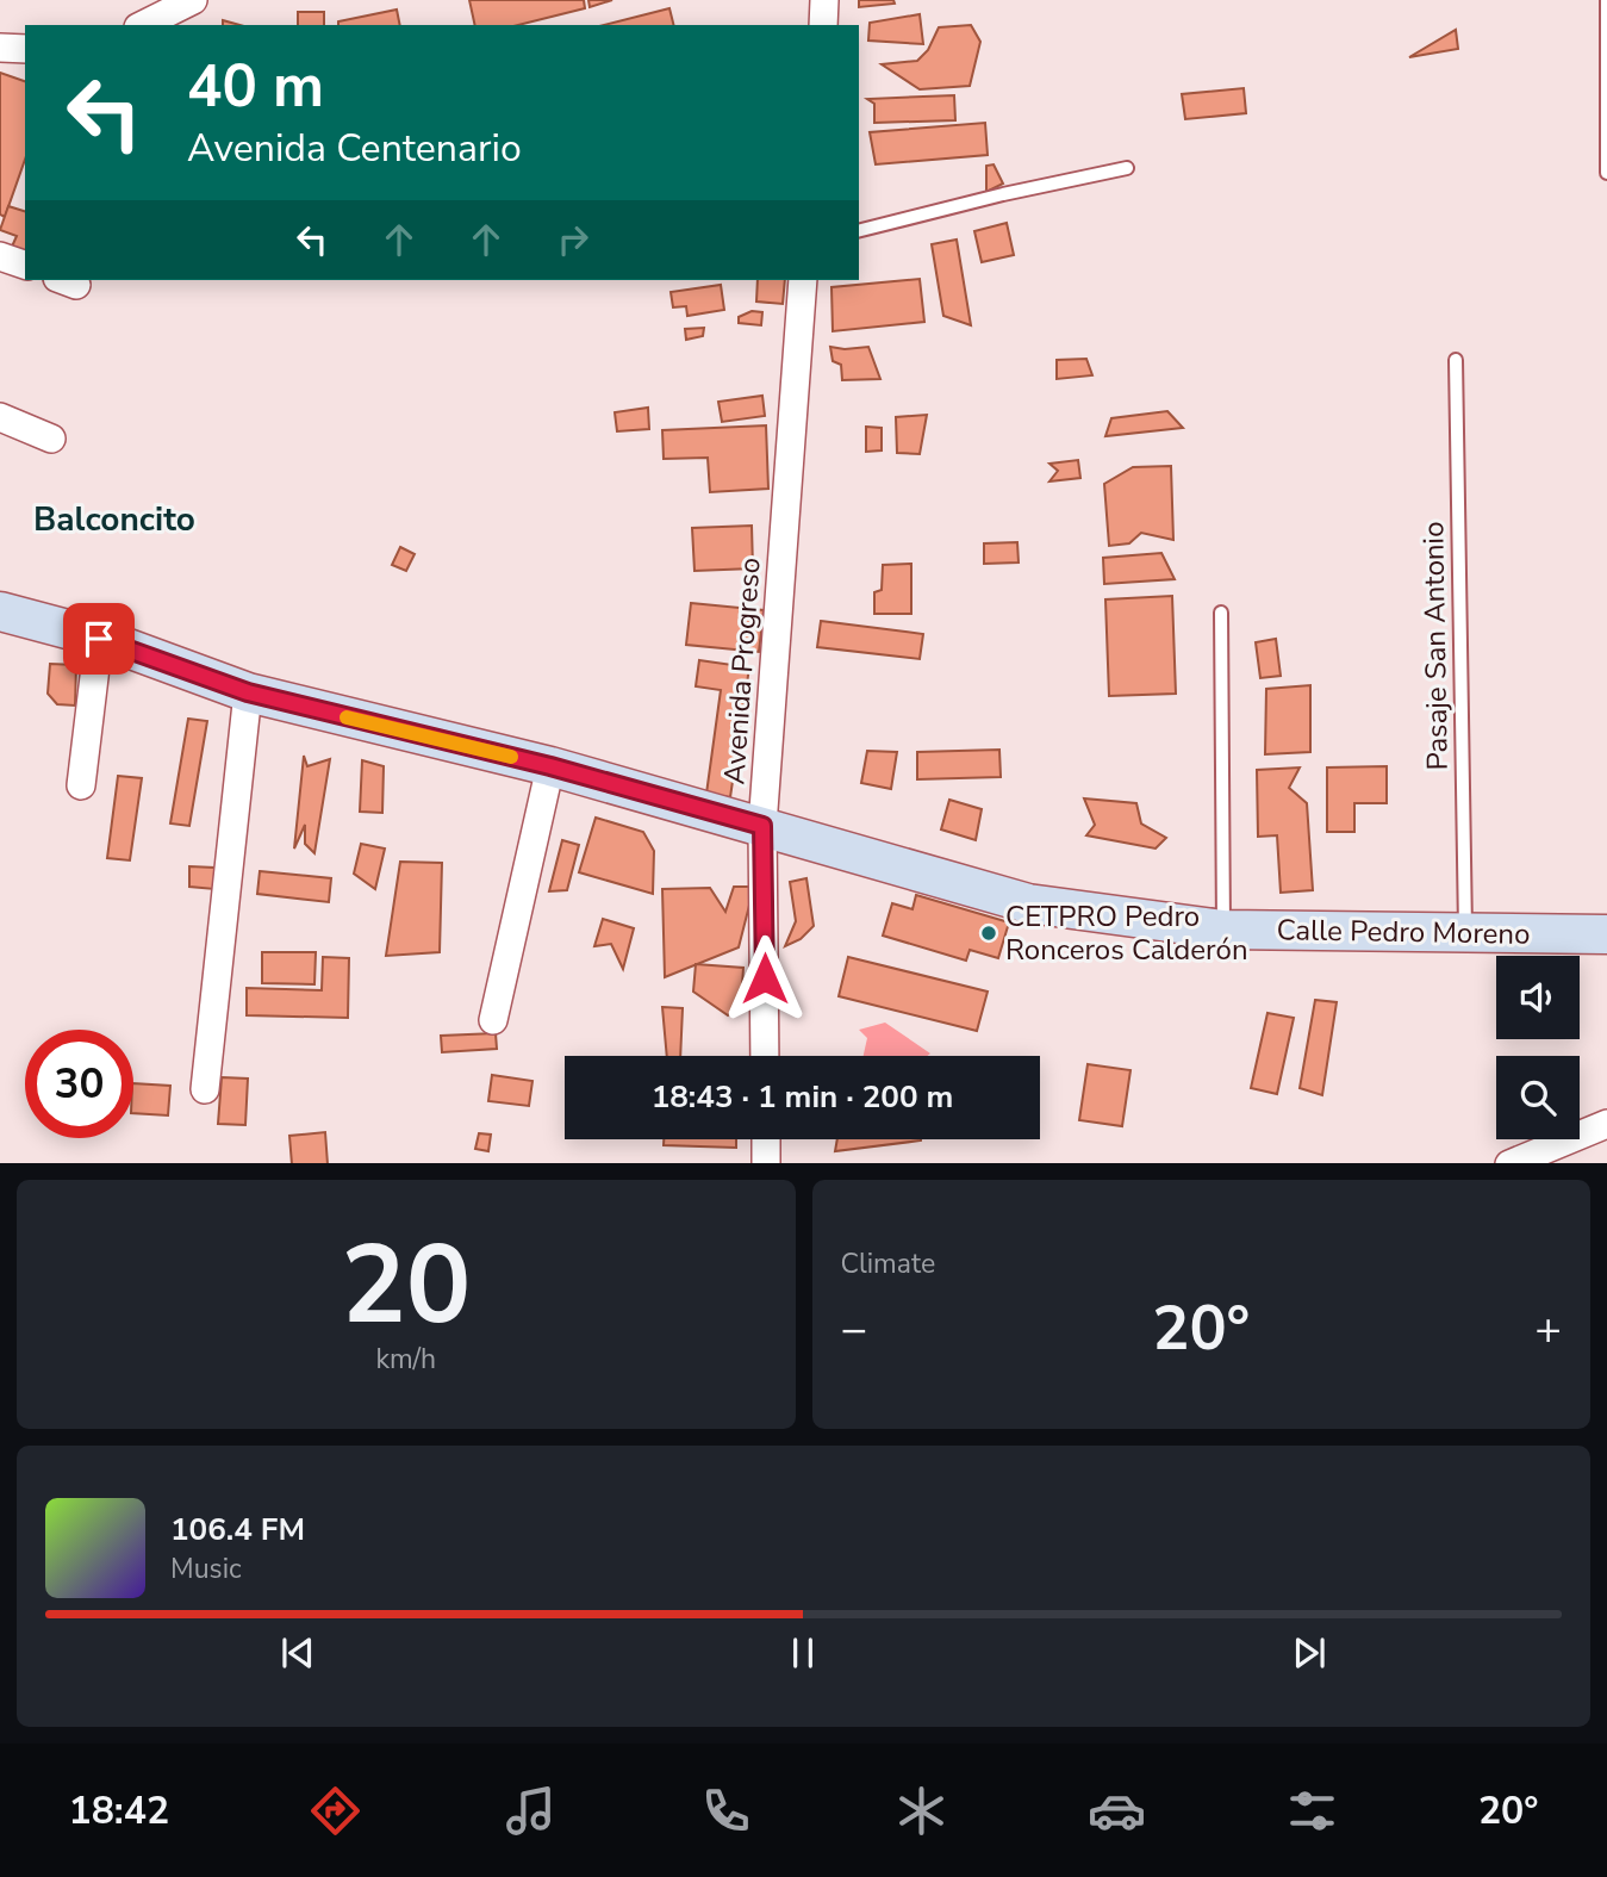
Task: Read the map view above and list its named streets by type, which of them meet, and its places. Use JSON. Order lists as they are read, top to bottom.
{
  "streets": {
    "main road": ["Calle Pedro Moreno"],
    "street": ["Avenida Progreso"],
    "lane": ["Pasaje San Antonio"]
  },
  "crossings": [
    ["Pasaje San Antonio", "Calle Pedro Moreno"],
    ["Avenida Progreso", "Calle Pedro Moreno"]
  ],
  "districts": ["Balconcito"],
  "places": ["CETPRO Pedro Ronceros Calderón"],
  "page": {
    "turn": ["40 m", "Avenida Centenario"],
    "limit": "30",
    "trip": "18:43 · 1 min · 200 m",
    "tile": [
      ["20", "km/h"],
      "Climate"
    ],
    "heat": ["−", "20°", "+"],
    "song": ["106.4 FM", "Music"],
    "tabs": ["18:42", "20°"]
  }
}
